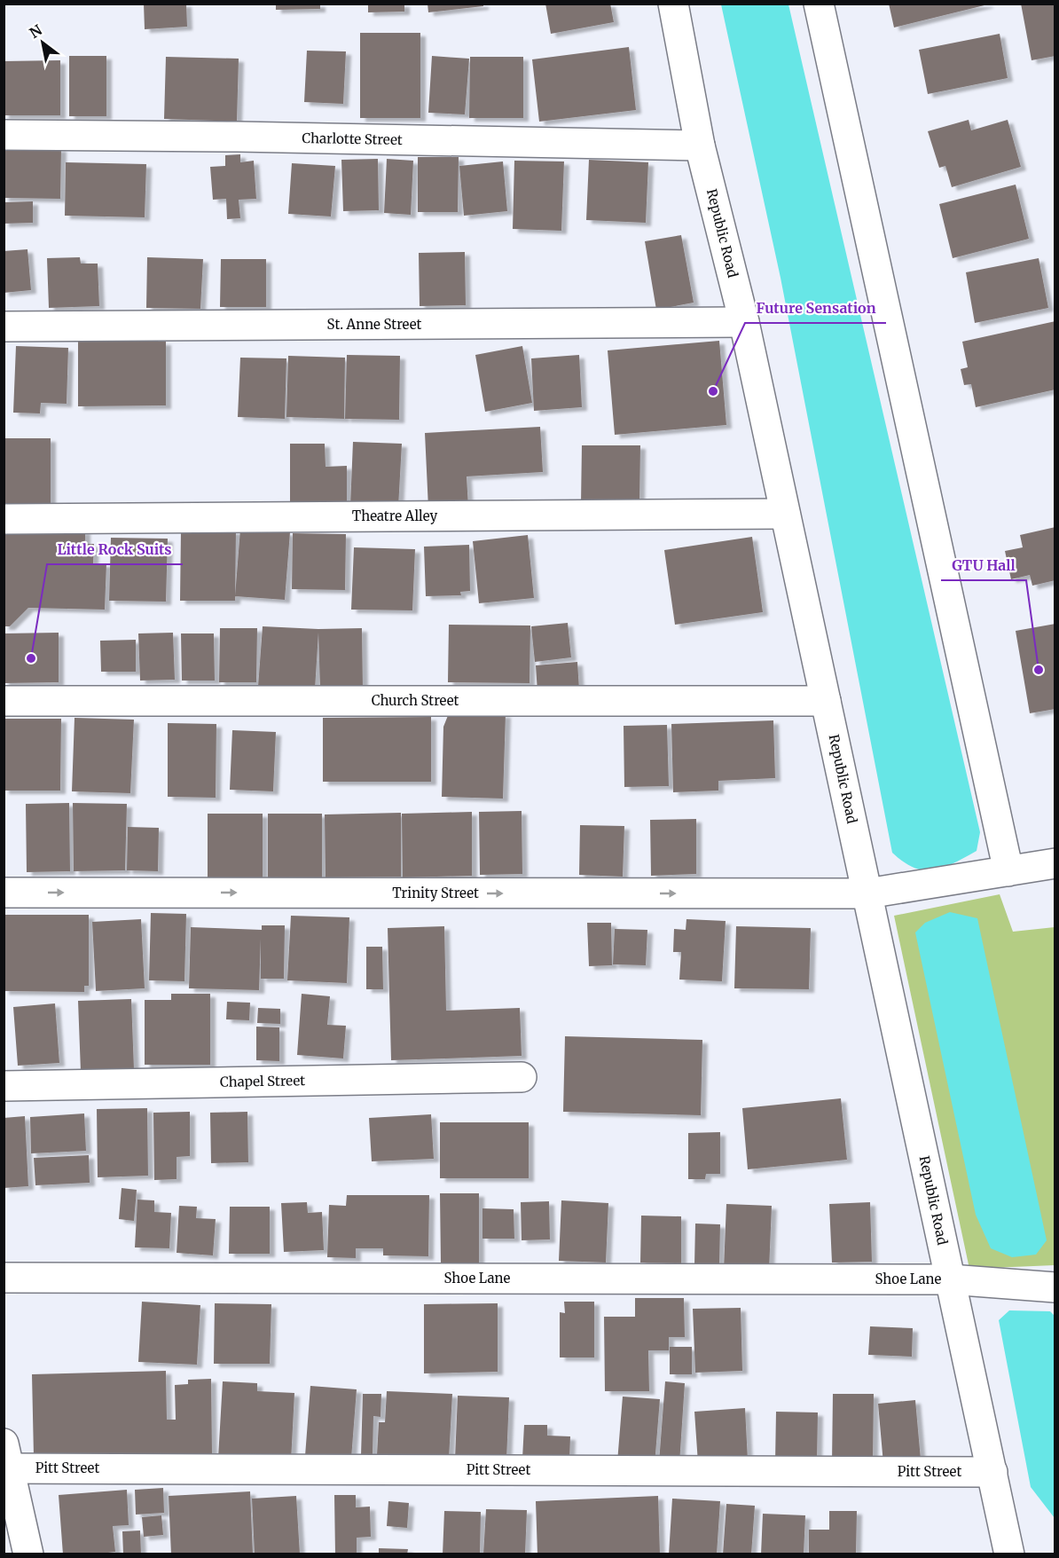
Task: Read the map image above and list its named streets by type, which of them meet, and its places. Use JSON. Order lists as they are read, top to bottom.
{
  "streets": {
    "street": [
      "Charlotte Street",
      "Republic Road",
      "St. Anne Street",
      "Theatre Alley",
      "Church Street",
      "Trinity Street",
      "Chapel Street",
      "Shoe Lane",
      "Pitt Street"
    ]
  },
  "crossings": [
    ["Charlotte Street", "Republic Road"],
    ["Republic Road", "St. Anne Street"],
    ["Republic Road", "Theatre Alley"],
    ["Republic Road", "Church Street"],
    ["Republic Road", "Trinity Street"],
    ["Republic Road", "Shoe Lane"],
    ["Republic Road", "Pitt Street"]
  ],
  "one_way": ["Trinity Street"],
  "places": ["Future Sensation", "Little Rock Suits", "GTU Hall"],
  "north": "top left"
}
